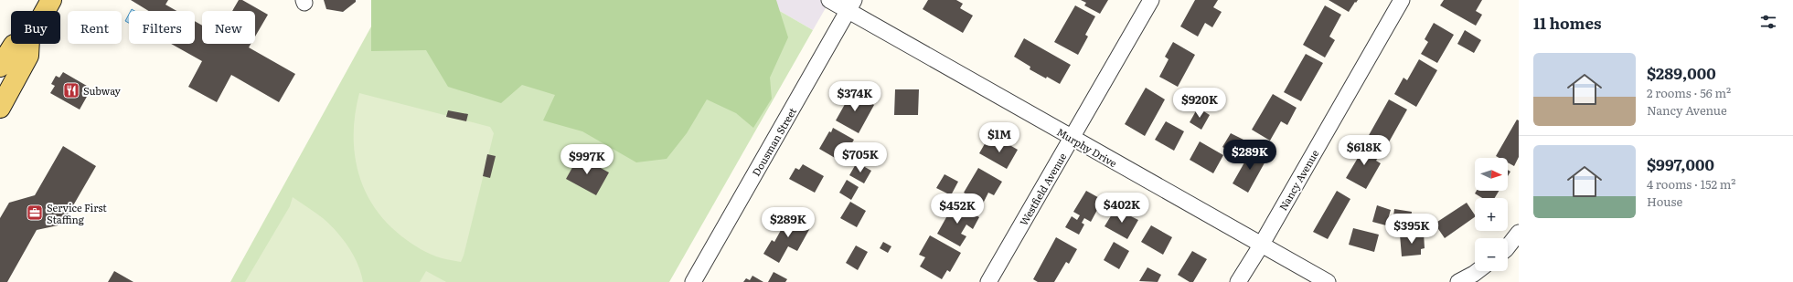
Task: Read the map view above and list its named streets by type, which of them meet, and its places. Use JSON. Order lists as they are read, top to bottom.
{
  "streets": {
    "street": [
      "Dousman Street",
      "Murphy Drive",
      "Nancy Avenue",
      "Westfield Avenue"
    ]
  },
  "crossings": [
    ["Dousman Street", "Murphy Drive"],
    ["Murphy Drive", "Nancy Avenue"],
    ["Murphy Drive", "Westfield Avenue"]
  ],
  "places": {
    "restaurant": ["Subway"],
    "office": ["Service First Staffing"]
  },
  "north": "right",
  "page": {
    "heading": "11 homes",
    "chip": [
      "Buy",
      "Rent",
      "Filters",
      "New"
    ],
    "list": [
      {
        "name": "$289,000",
        "note": "2 rooms · 56 m² · Nancy Avenue"
      },
      {
        "name": "$997,000",
        "note": "4 rooms · 152 m² · House"
      }
    ],
    "price": [
      "$374K",
      "$920K",
      "$1M",
      "$618K",
      "$289K",
      "$705K",
      "$997K",
      "$402K",
      "$452K",
      "$289K",
      "$395K"
    ],
    "map_buttons": ["+", "−"]
  }
}
